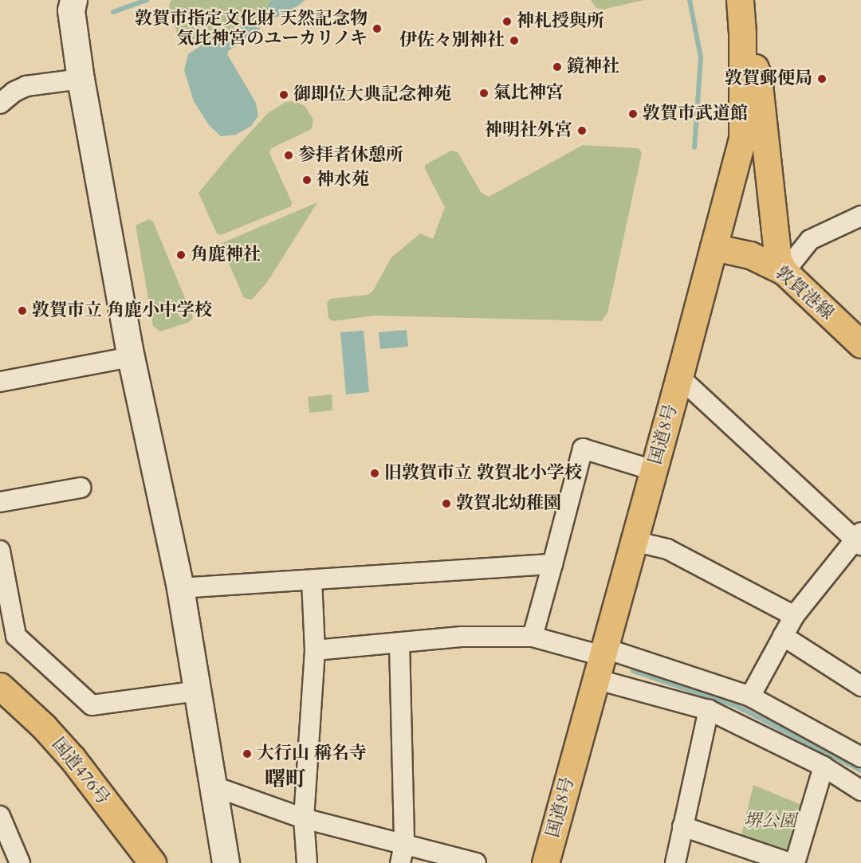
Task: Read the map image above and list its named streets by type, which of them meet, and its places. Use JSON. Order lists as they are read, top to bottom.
{
  "streets": {
    "main road": ["敦賀港線", "国道8号", "国道476号"]
  },
  "crossings": [
    ["敦賀港線", "国道8号"]
  ],
  "districts": ["曙町"],
  "parks": ["堺公園"],
  "places": [
    "神札授與所",
    "敦賀市指定文化財 天然記念物 気比神宮のユーカリノキ",
    "伊佐々別神社",
    "鏡神社",
    "敦賀郵便局",
    "氣比神宮",
    "御即位大典記念神苑",
    "敦賀市武道館",
    "神明社外宮",
    "参拝者休憩所",
    "神水苑",
    "角鹿神社",
    "敦賀市立 角鹿小中学校",
    "旧敦賀市立 敦賀北小学校",
    "敦賀北幼稚園",
    "大行山 稱名寺"
  ]
}
